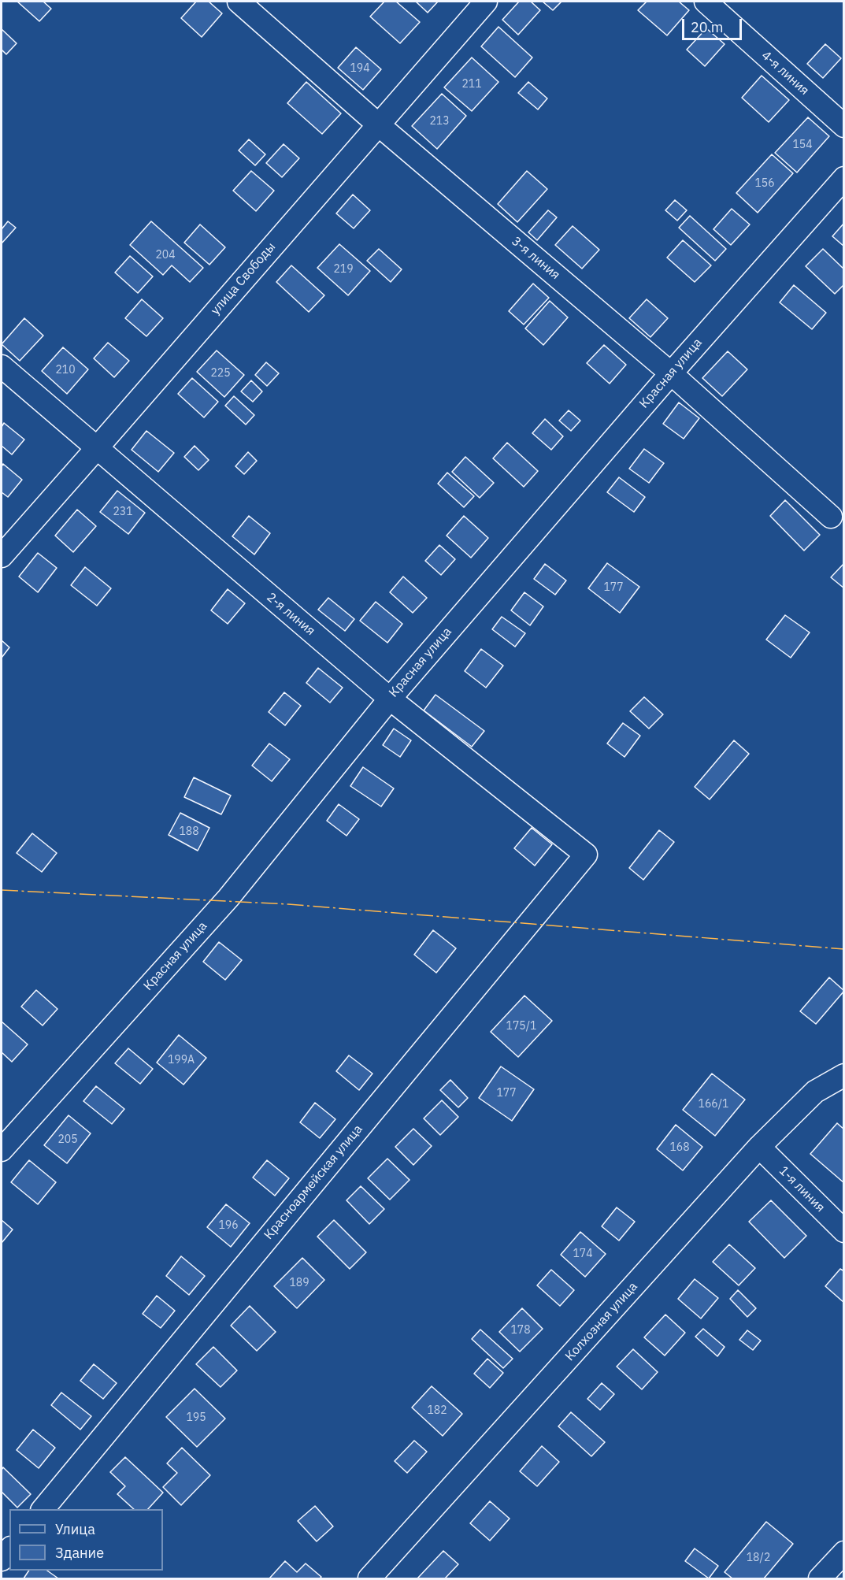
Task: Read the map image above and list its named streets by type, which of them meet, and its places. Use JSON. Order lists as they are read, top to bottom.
{
  "streets": {
    "street": [
      "4-я линия",
      "3-я линия",
      "улица Свободы",
      "Красная улица",
      "2-я линия",
      "Красноармейская улица",
      "1-я линия",
      "Колхозная улица"
    ]
  },
  "crossings": [
    ["3-я линия", "улица Свободы"],
    ["3-я линия", "Красная улица"],
    ["улица Свободы", "2-я линия"],
    ["Красная улица", "2-я линия"],
    ["2-я линия", "Красноармейская улица"],
    ["1-я линия", "Колхозная улица"]
  ],
  "house_numbers": [
    "194",
    "211",
    "213",
    "154",
    "156",
    "204",
    "219",
    "210",
    "225",
    "231",
    "177",
    "188",
    "175/1",
    "199А",
    "177",
    "166/1",
    "205",
    "168",
    "196",
    "174",
    "189",
    "178",
    "182",
    "195",
    "18/2"
  ],
  "legend": ["Улица", "Здание"],
  "scale_bar": "20 m"
}
